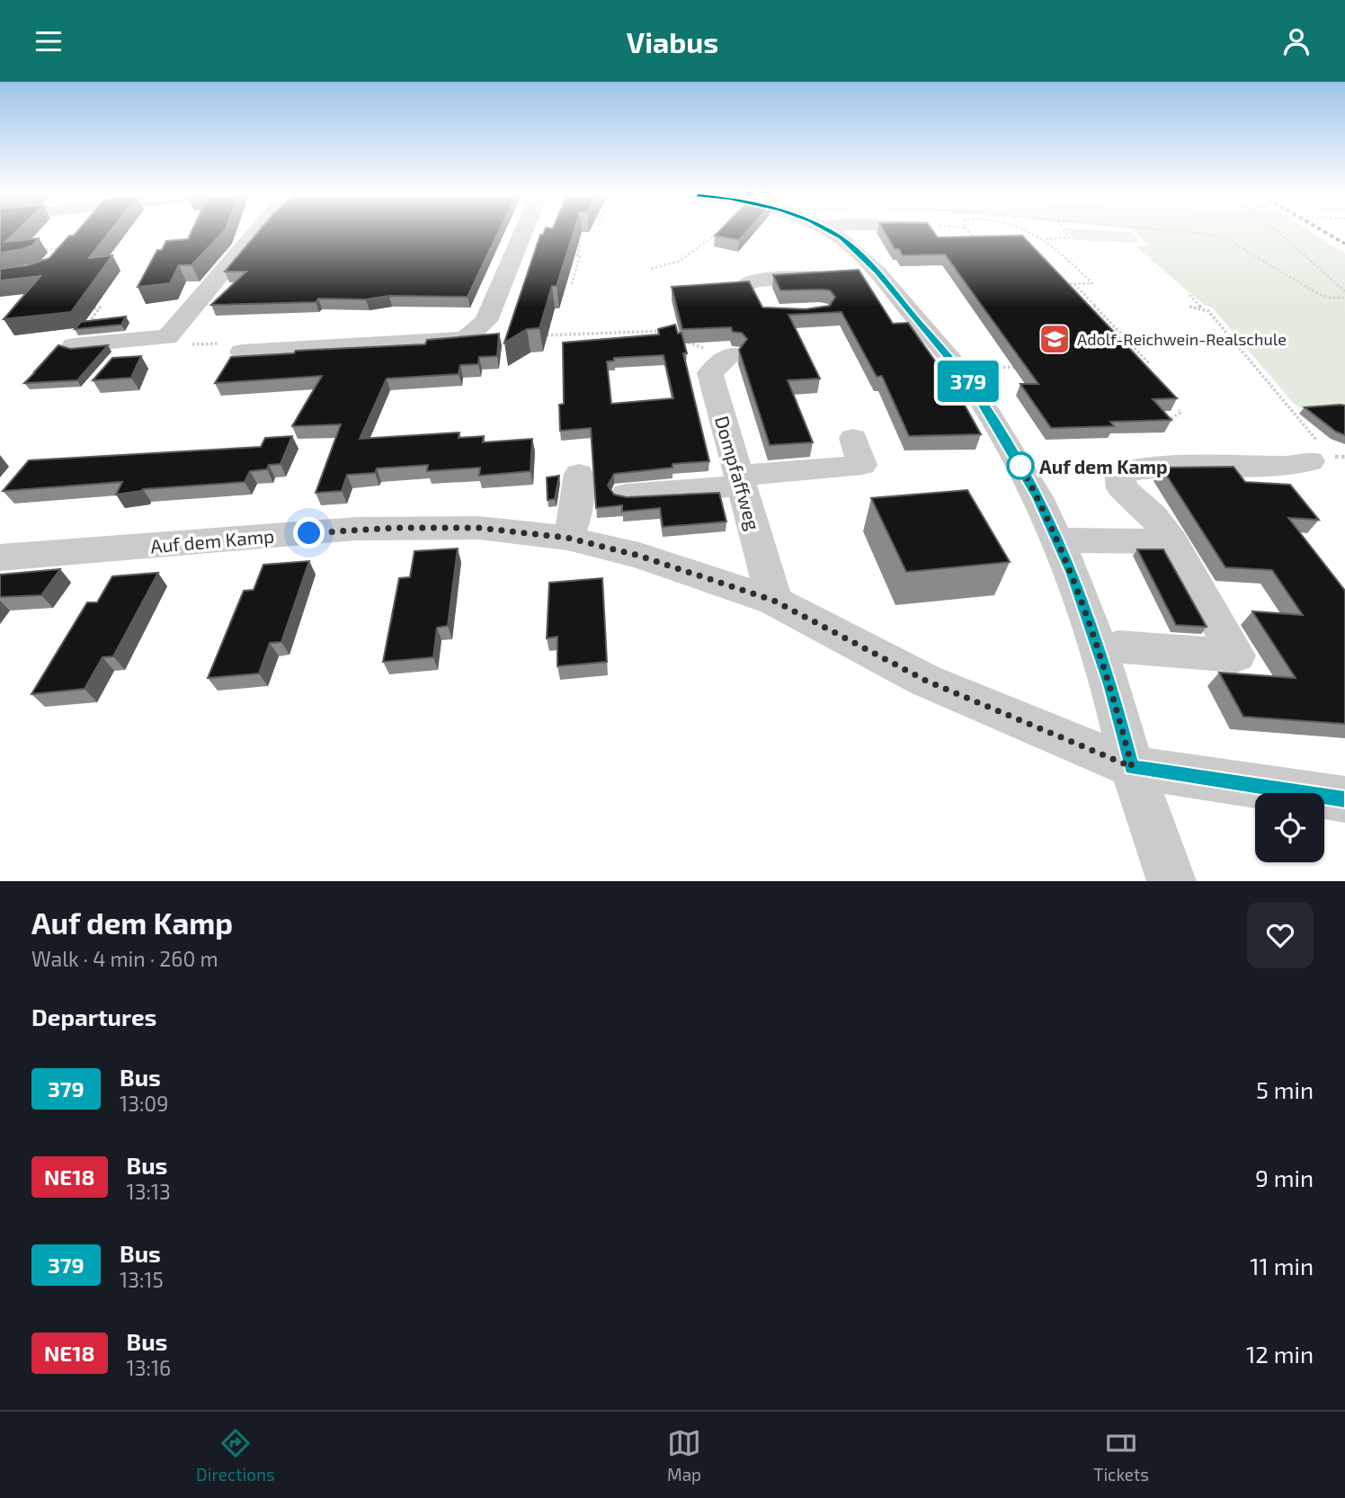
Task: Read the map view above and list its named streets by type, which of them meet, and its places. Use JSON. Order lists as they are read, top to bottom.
{
  "streets": {
    "street": ["Dompfaffweg", "Auf dem Kamp"]
  },
  "crossings": [
    ["Dompfaffweg", "Auf dem Kamp"]
  ],
  "places": {
    "school or university": ["Adolf-Reichwein-Realschule"],
    "other": ["Auf dem Kamp"]
  },
  "lines": ["bus line 379"],
  "page": {
    "header": "Viabus",
    "on_map": "379",
    "heading": [
      ["Auf dem Kamp", "Walk · 4 min · 260 m"],
      "Departures"
    ],
    "list": [
      {
        "mark": "379",
        "name": "Bus",
        "note": "13:09",
        "value": "5 min"
      },
      {
        "mark": "NE18",
        "name": "Bus",
        "note": "13:13",
        "value": "9 min"
      },
      {
        "mark": "379",
        "name": "Bus",
        "note": "13:15",
        "value": "11 min"
      },
      {
        "mark": "NE18",
        "name": "Bus",
        "note": "13:16",
        "value": "12 min"
      }
    ],
    "tabs": ["Directions", "Map", "Tickets"]
  }
}
